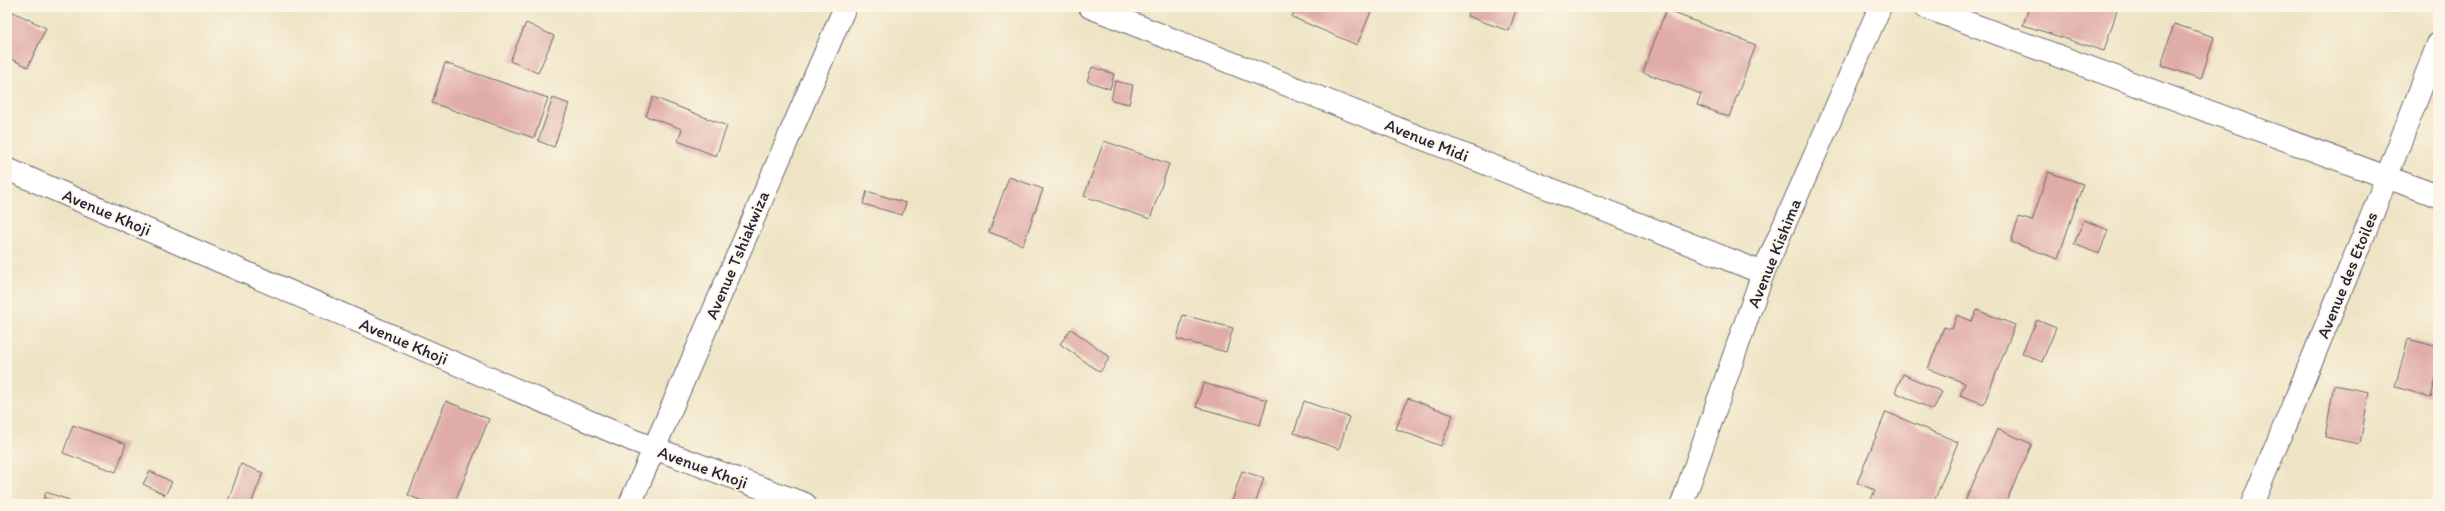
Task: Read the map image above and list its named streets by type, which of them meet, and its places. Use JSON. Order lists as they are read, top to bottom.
{
  "streets": {
    "street": [
      "Avenue Midi",
      "Avenue Khoji",
      "Avenue Kishima",
      "Avenue Tshiakwiza",
      "Avenue des Etoiles"
    ]
  },
  "crossings": [
    ["Avenue Midi", "Avenue Kishima"],
    ["Avenue Khoji", "Avenue Tshiakwiza"]
  ]
}
